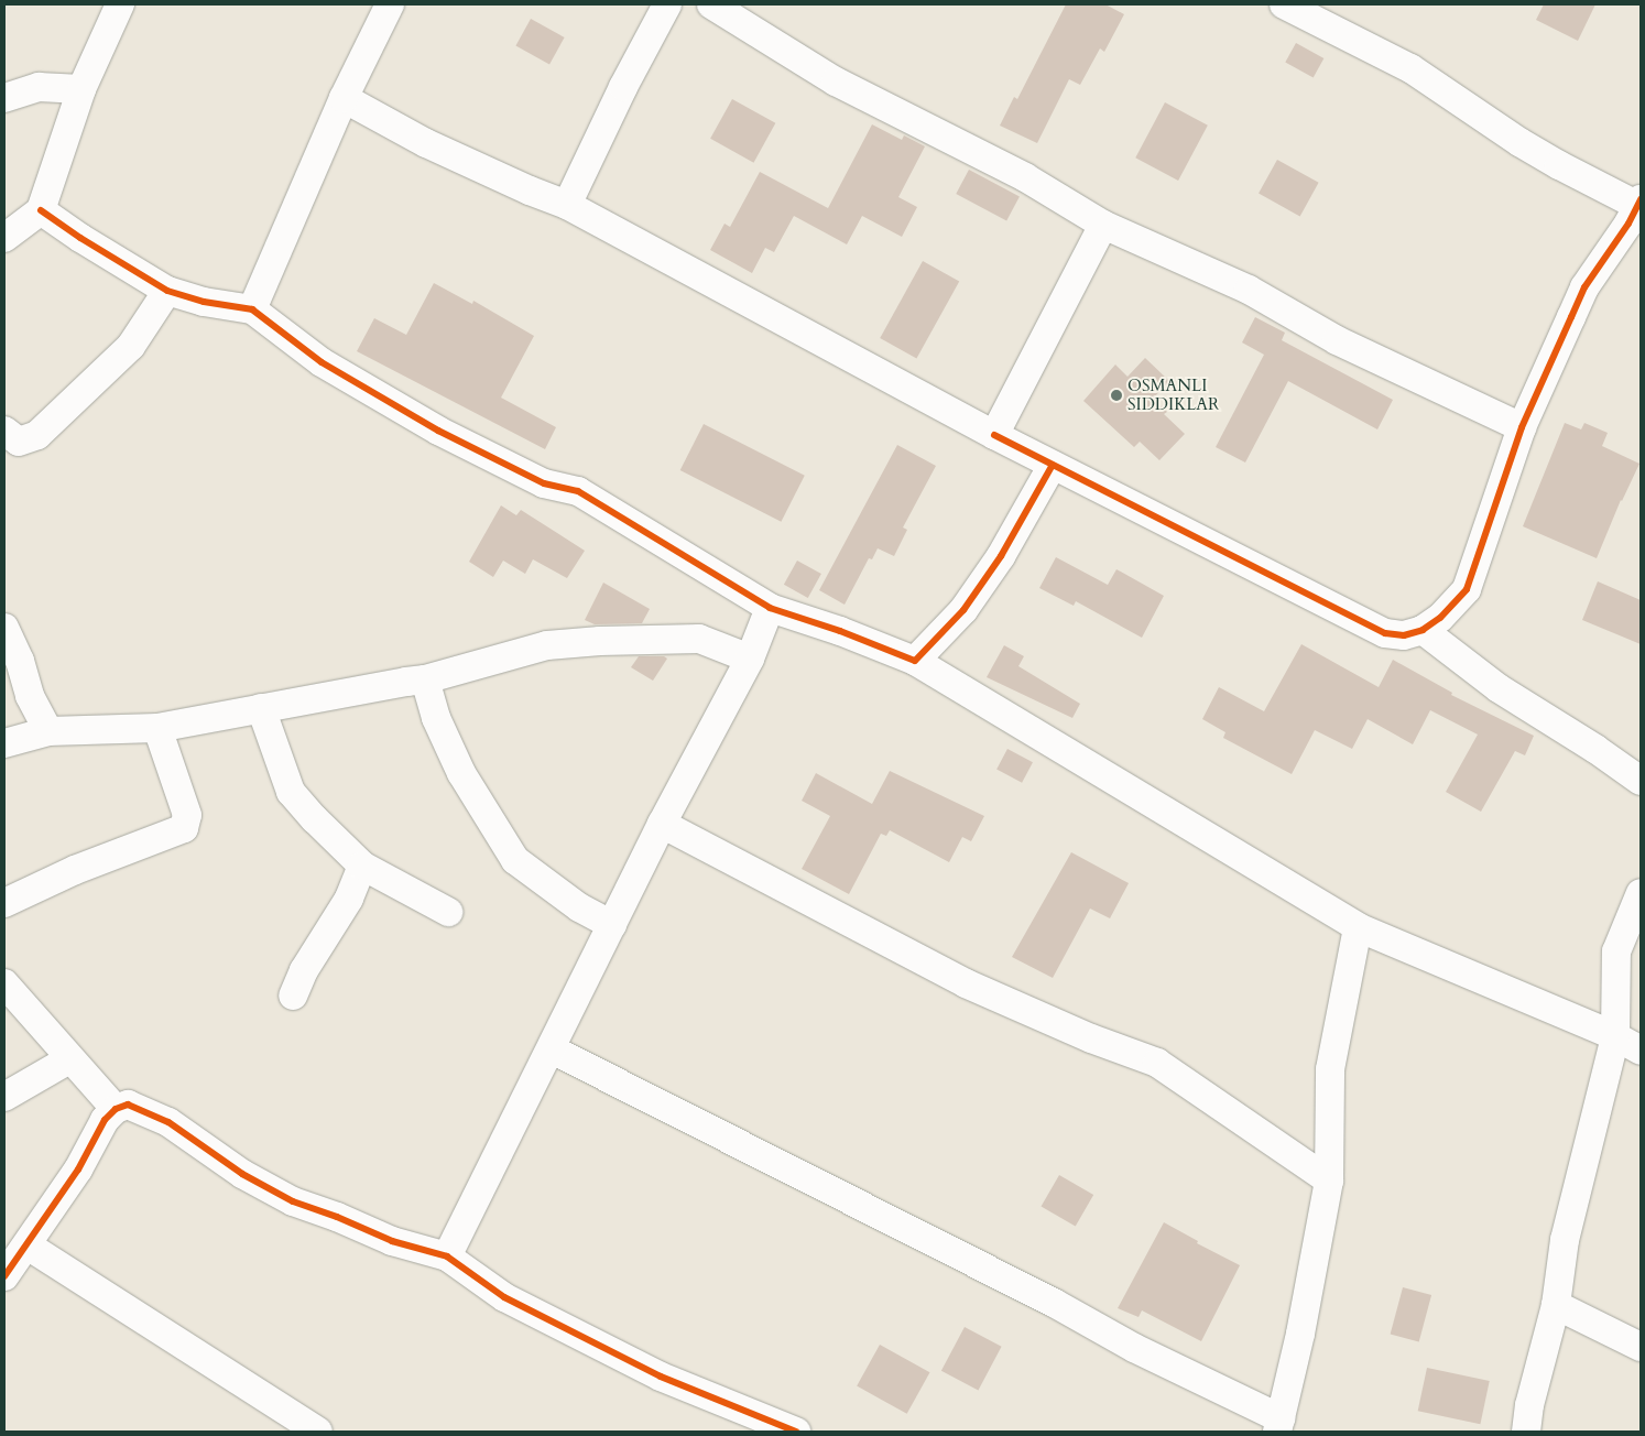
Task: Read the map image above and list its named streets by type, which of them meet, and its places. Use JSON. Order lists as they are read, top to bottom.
{
  "places": ["OSMANLI SIDDIKLAR"]
}
